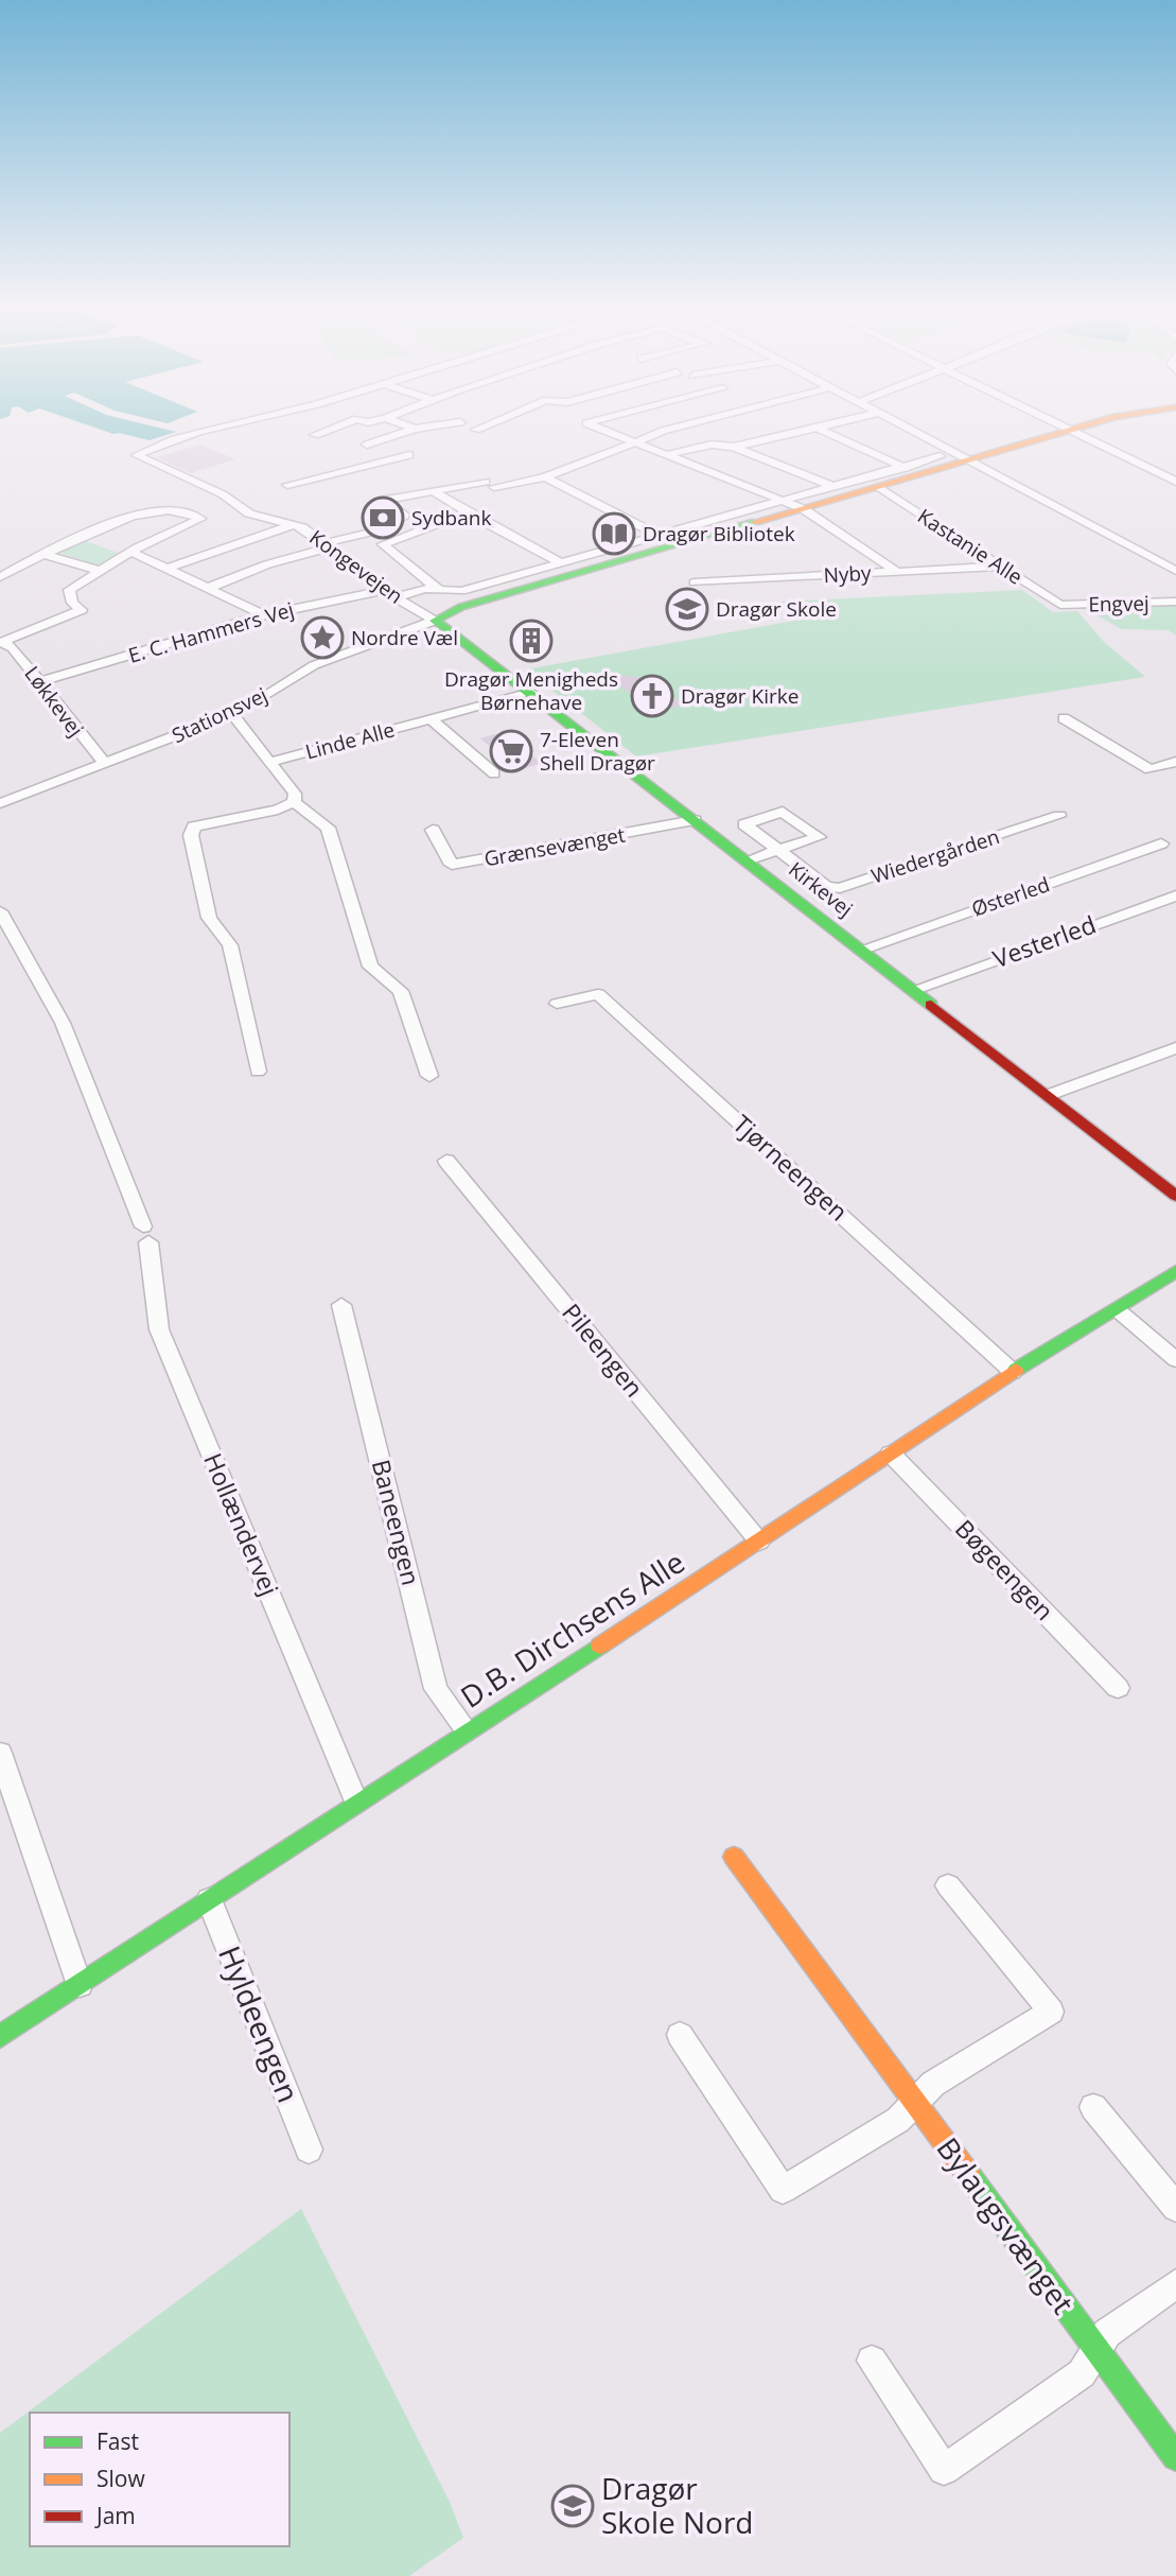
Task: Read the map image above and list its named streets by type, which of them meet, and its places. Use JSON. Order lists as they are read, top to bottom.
{
  "streets": {
    "street": [
      "Kastanie Alle",
      "Kongevejen",
      "Nyby",
      "Engvej",
      "E. C. Hammers Vej",
      "Løkkevej",
      "Stationsvej",
      "Linde Alle",
      "Grænsevænget",
      "Wiedergården",
      "Kirkevej",
      "Østerled",
      "Vesterled",
      "Tjørneengen",
      "Pileengen",
      "Baneengen",
      "Hollændervej",
      "Bøgeengen",
      "D.B. Dirchsens Alle",
      "Hyldeengen",
      "Bylaugsvænget"
    ]
  },
  "crossings": [
    ["Kastanie Alle", "Nyby"],
    ["Kastanie Alle", "Engvej"],
    ["Kongevejen", "E. C. Hammers Vej"],
    ["Kongevejen", "Stationsvej"],
    ["Kongevejen", "Kirkevej"],
    ["E. C. Hammers Vej", "Løkkevej"],
    ["Løkkevej", "Stationsvej"],
    ["Stationsvej", "Kirkevej"],
    ["Linde Alle", "Kirkevej"],
    ["Grænsevænget", "Kirkevej"],
    ["Wiedergården", "Kirkevej"],
    ["Kirkevej", "Østerled"],
    ["Kirkevej", "Vesterled"],
    ["Tjørneengen", "D.B. Dirchsens Alle"],
    ["Pileengen", "D.B. Dirchsens Alle"],
    ["Baneengen", "D.B. Dirchsens Alle"],
    ["Hollændervej", "D.B. Dirchsens Alle"],
    ["Bøgeengen", "D.B. Dirchsens Alle"],
    ["D.B. Dirchsens Alle", "Hyldeengen"]
  ],
  "places": {
    "bank": ["Sydbank"],
    "library": ["Dragør Bibliotek"],
    "school or university": ["Dragør Skole", "Dragør Skole Nord"],
    "place": ["Nordre Væl"],
    "building": ["Dragør Menigheds Børnehave"],
    "church": ["Dragør Kirke"],
    "supermarket": ["7-Eleven Shell Dragør"]
  },
  "legend": ["Fast", "Slow", "Jam"]
}
